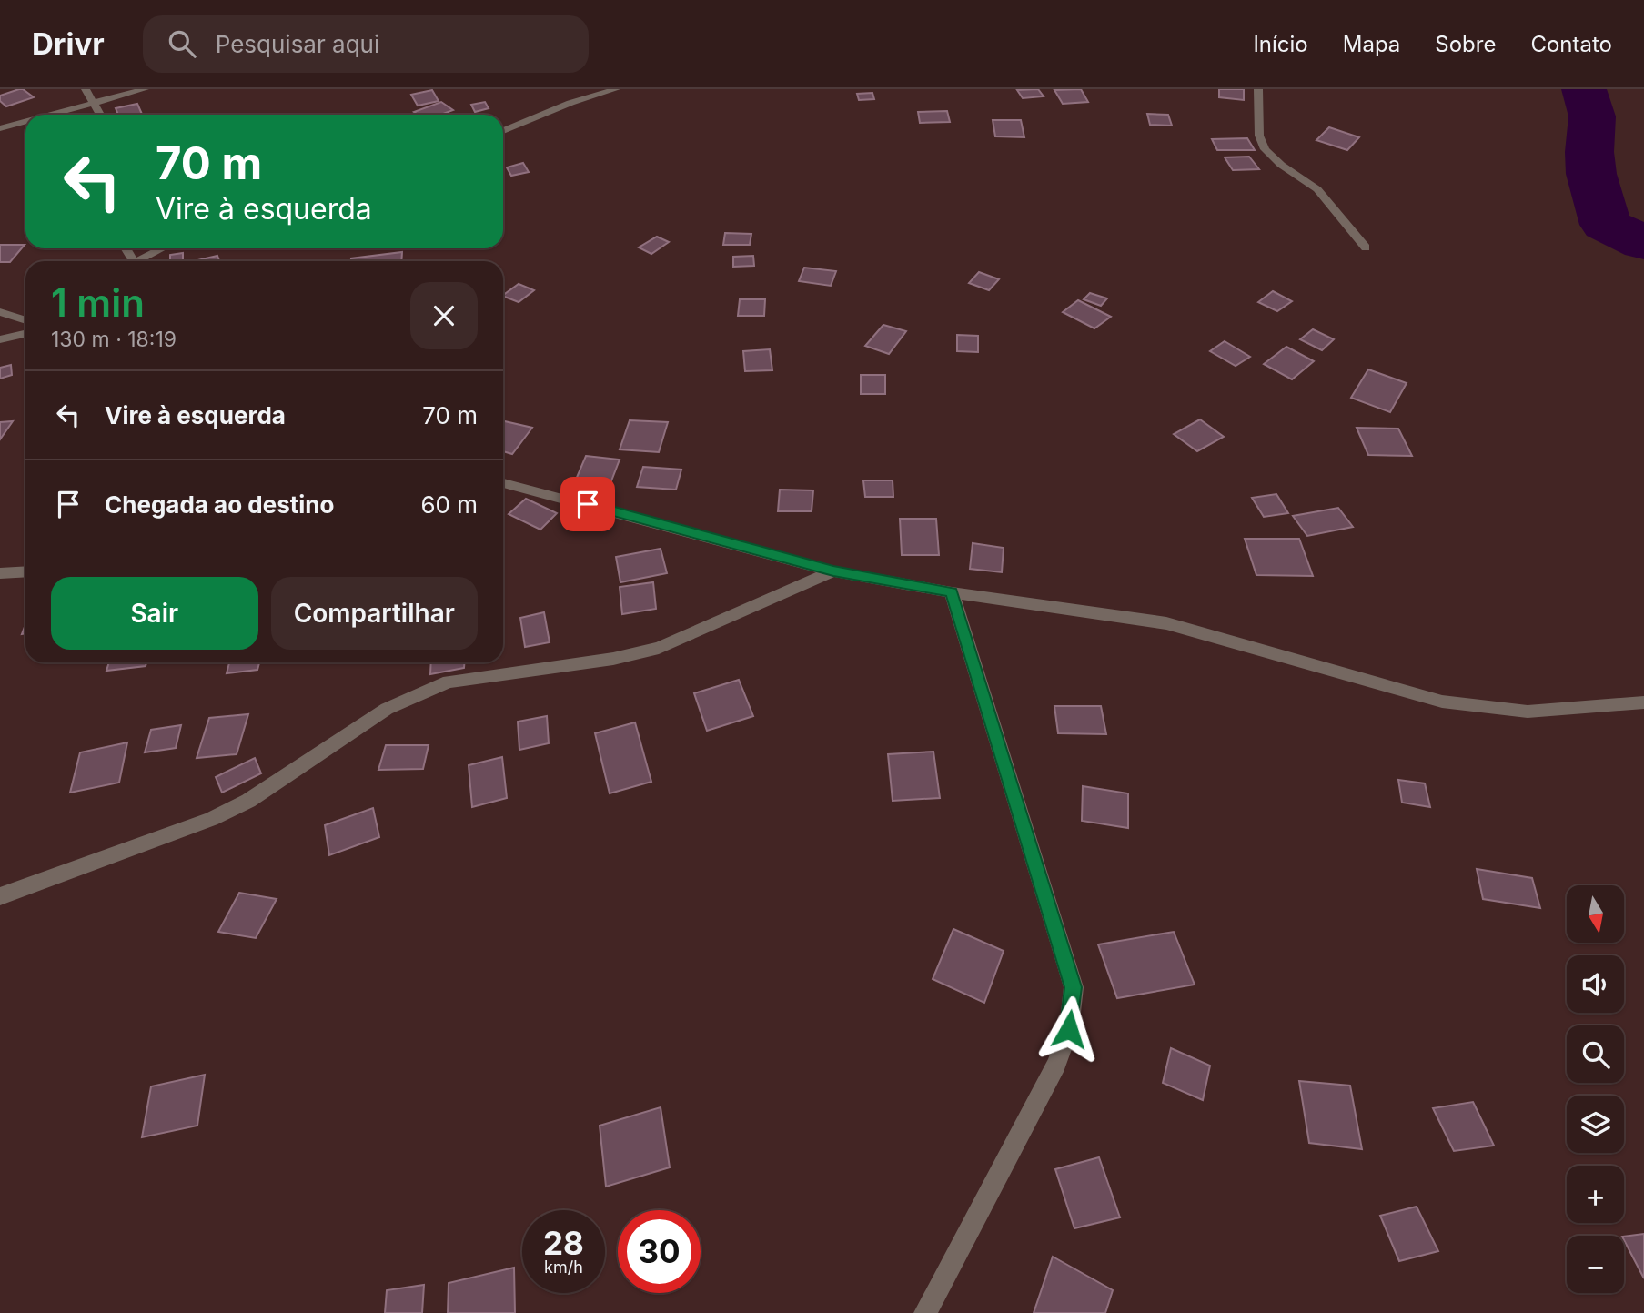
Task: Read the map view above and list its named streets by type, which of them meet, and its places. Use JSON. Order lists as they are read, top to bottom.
{
  "north": "bottom",
  "page": {
    "header": "Drivr",
    "search": "Pesquisar aqui",
    "nav": [
      "Início",
      "Mapa",
      "Sobre",
      "Contato"
    ],
    "turn": ["70 m", "Vire à esquerda"],
    "heading": ["1 min", "130 m · 18:19"],
    "list": [
      {
        "name": "Vire à esquerda",
        "value": "70 m"
      },
      {
        "name": "Chegada ao destino",
        "value": "60 m"
      }
    ],
    "buttons": ["Sair", "Compartilhar"],
    "map_buttons": ["+", "−"],
    "speed": "28 km/h",
    "limit": "30"
  }
}
